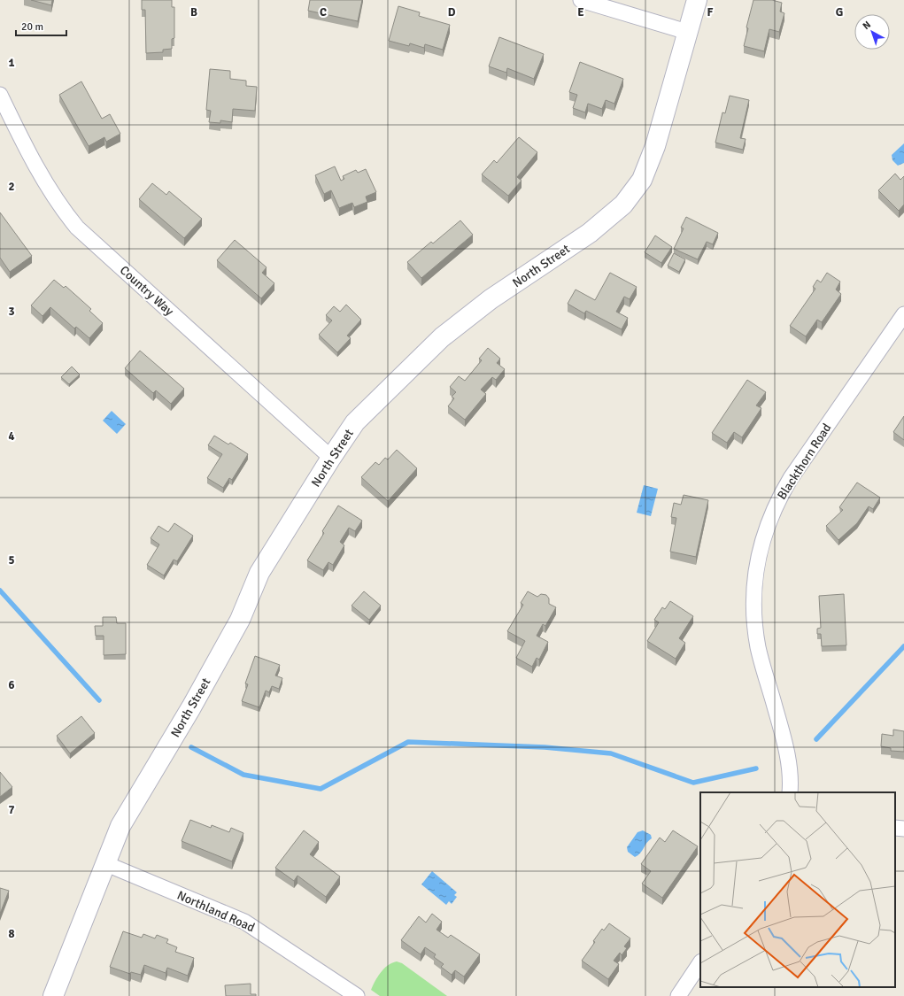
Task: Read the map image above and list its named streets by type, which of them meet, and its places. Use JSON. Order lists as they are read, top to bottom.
{
  "streets": {
    "street": [
      "North Street",
      "Country Way",
      "Blackthorn Road",
      "Northland Road"
    ]
  },
  "crossings": [
    ["North Street", "Country Way"],
    ["North Street", "Northland Road"]
  ],
  "scale_bar": "20 m",
  "north": "top left",
  "grid": {
    "columns": [
      "B",
      "C",
      "D",
      "E",
      "F",
      "G"
    ],
    "rows": [
      "1",
      "2",
      "3",
      "4",
      "5",
      "6",
      "7",
      "8"
    ]
  }
}
